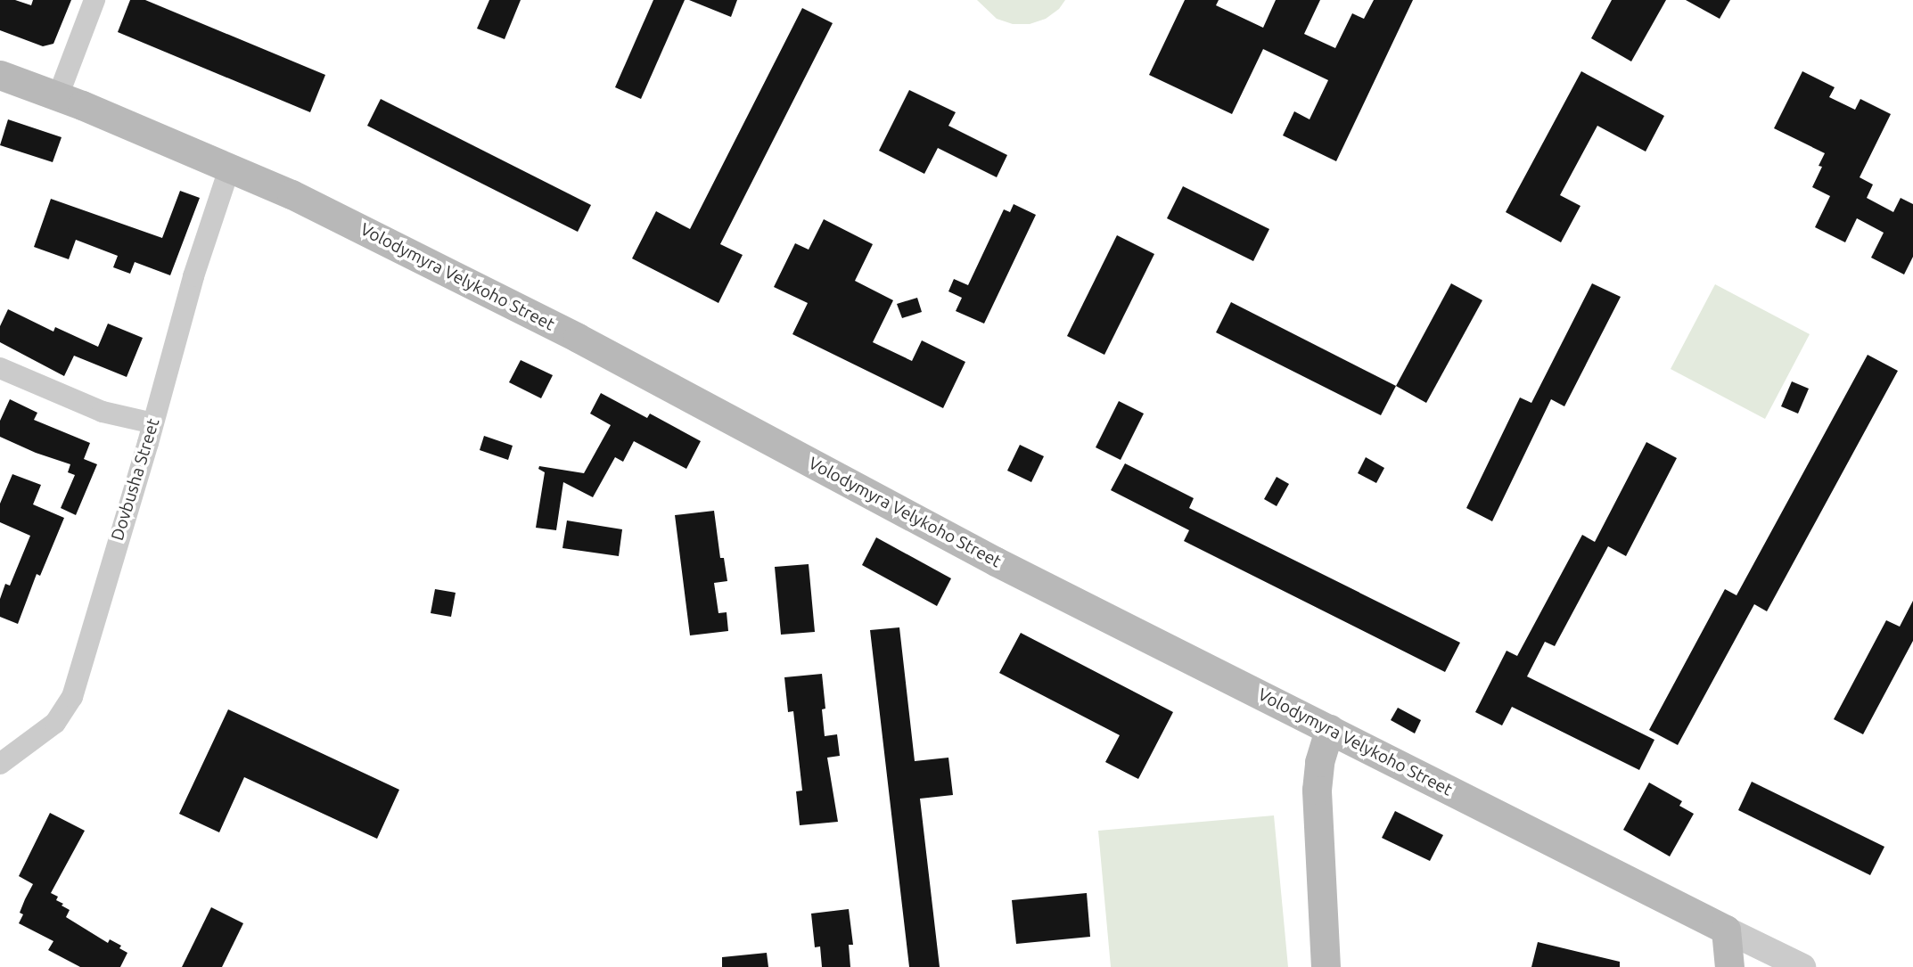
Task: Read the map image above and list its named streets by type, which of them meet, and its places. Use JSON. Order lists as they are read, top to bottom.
{
  "streets": {
    "main road": ["Volodymyra Velykoho Street"],
    "street": ["Dovbusha Street"]
  },
  "crossings": [
    ["Volodymyra Velykoho Street", "Dovbusha Street"]
  ]
}
